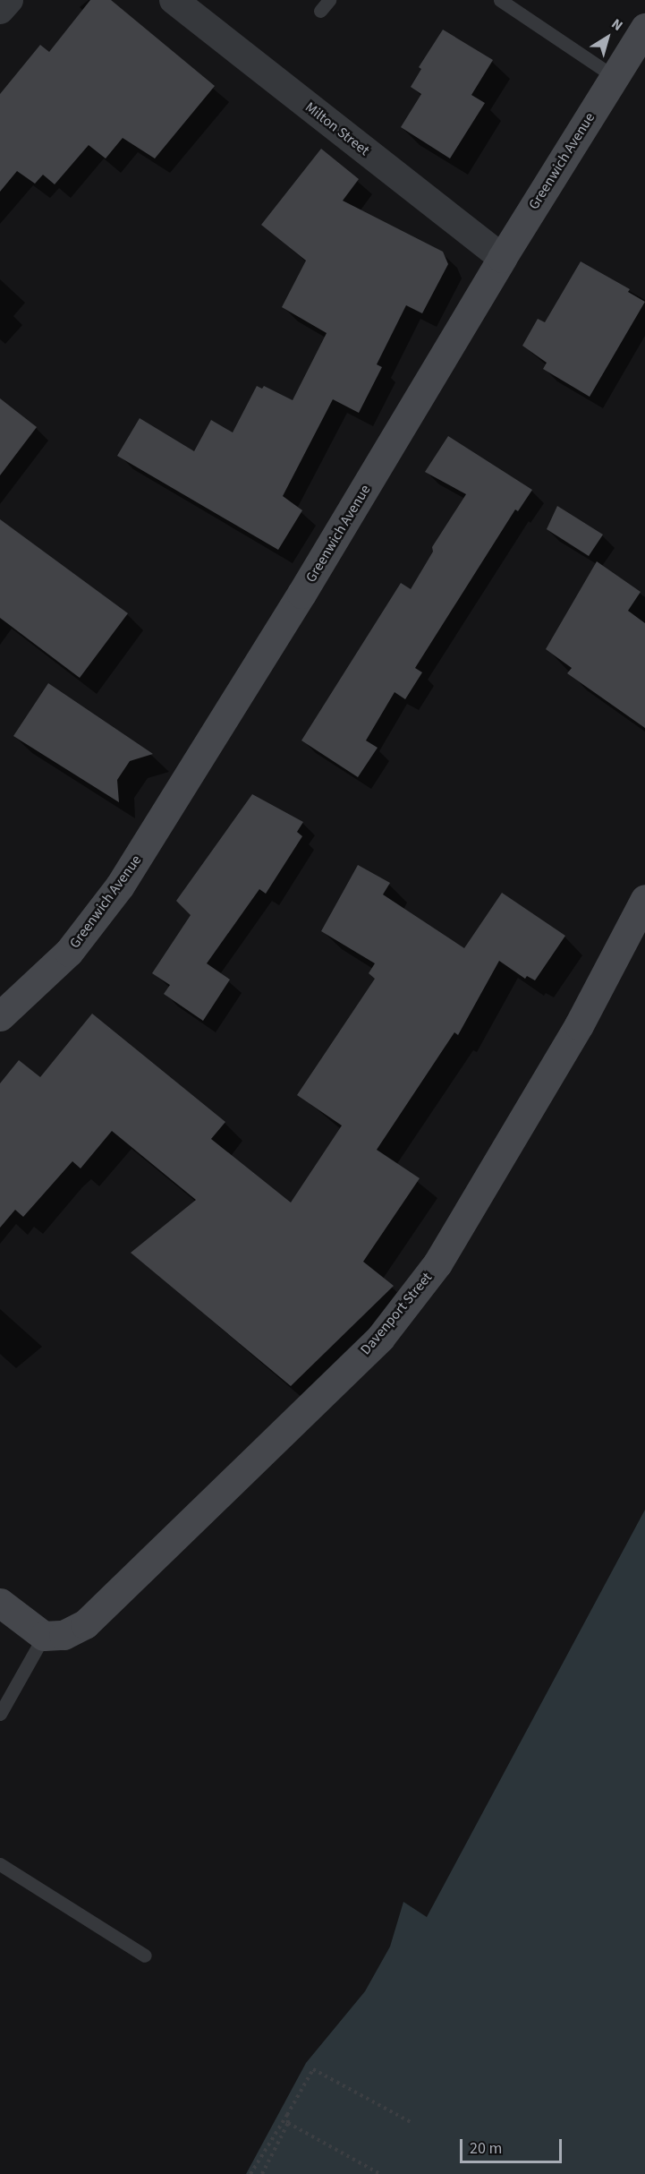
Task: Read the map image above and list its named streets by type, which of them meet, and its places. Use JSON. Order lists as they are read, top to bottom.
{
  "streets": {
    "main road": ["Greenwich Avenue", "Davenport Street"],
    "street": ["Milton Street"]
  },
  "crossings": [
    ["Milton Street", "Greenwich Avenue"]
  ],
  "scale_bar": "20 m",
  "north": "top right"
}
